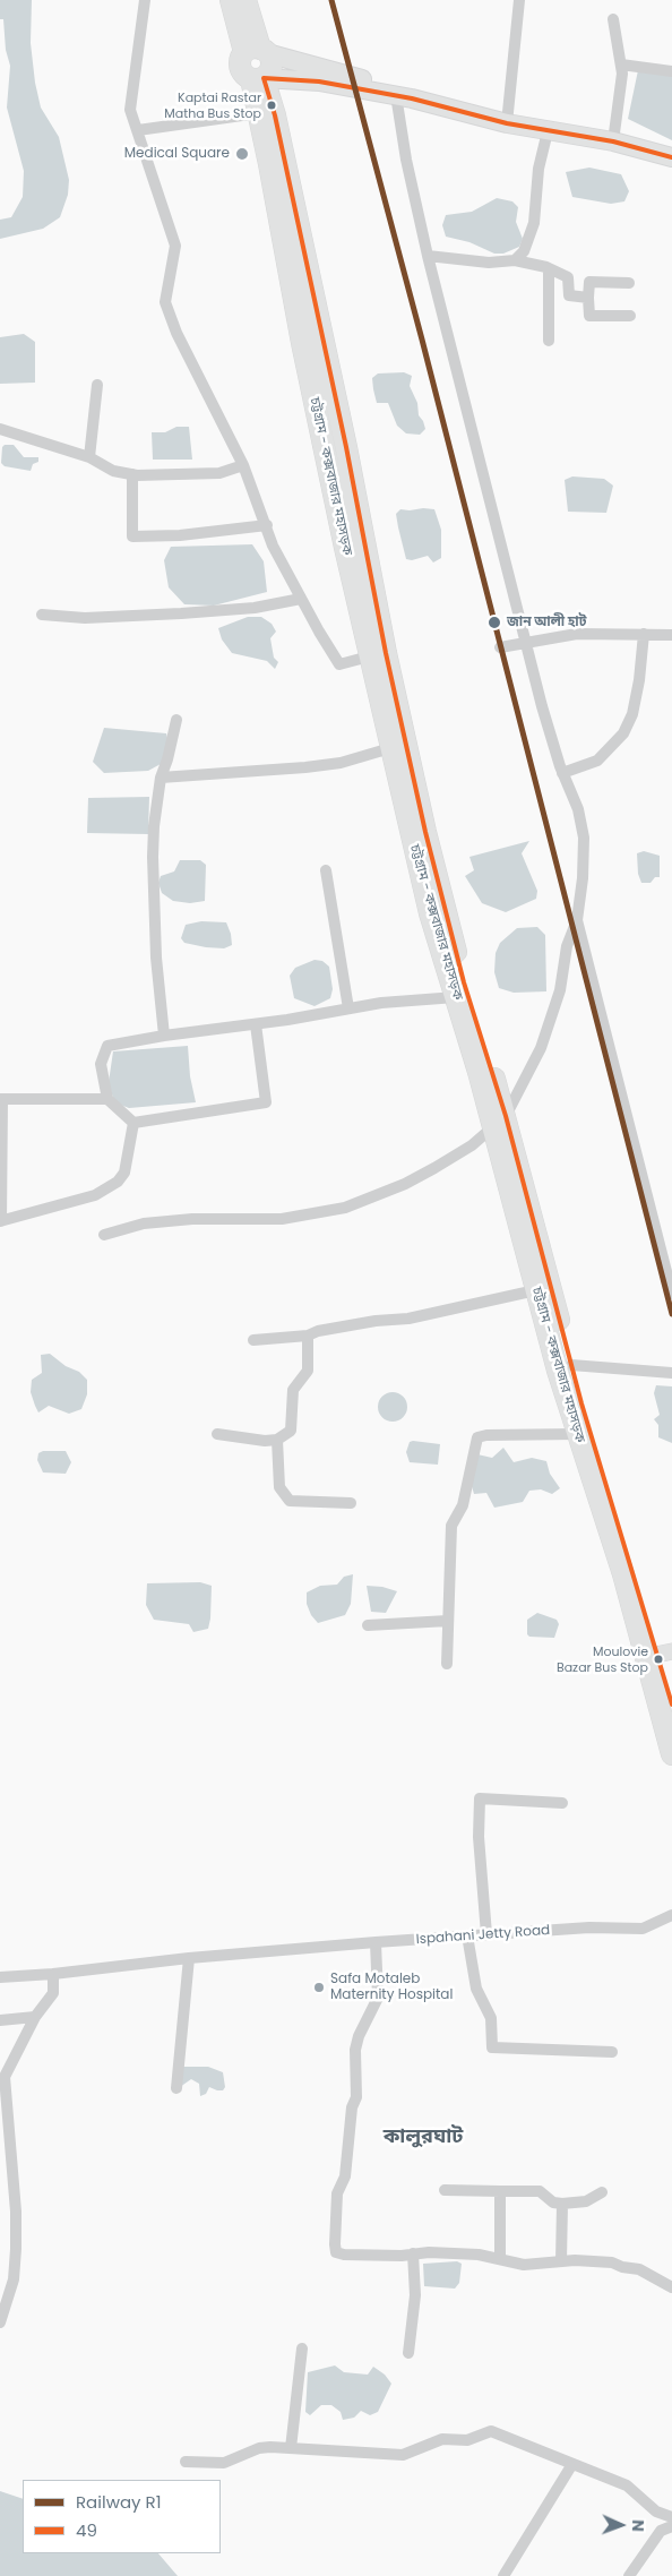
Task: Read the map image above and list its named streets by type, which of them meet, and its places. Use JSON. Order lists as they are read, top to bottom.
{
  "streets": {
    "highway": ["চট্টগ্রাম - কক্সবাজার মহাসড়ক"],
    "street": ["Ispahani Jetty Road"]
  },
  "districts": ["কালুরঘাট"],
  "places": [
    "Kaptai Rastar Matha Bus Stop",
    "Medical Square",
    "জান আলী হাট",
    "Moulovie Bazar Bus Stop",
    "Safa Motaleb Maternity Hospital"
  ],
  "lines": ["rail line R1", "transit line 49"],
  "legend": ["Railway R1", "49"],
  "north": "right"
}
